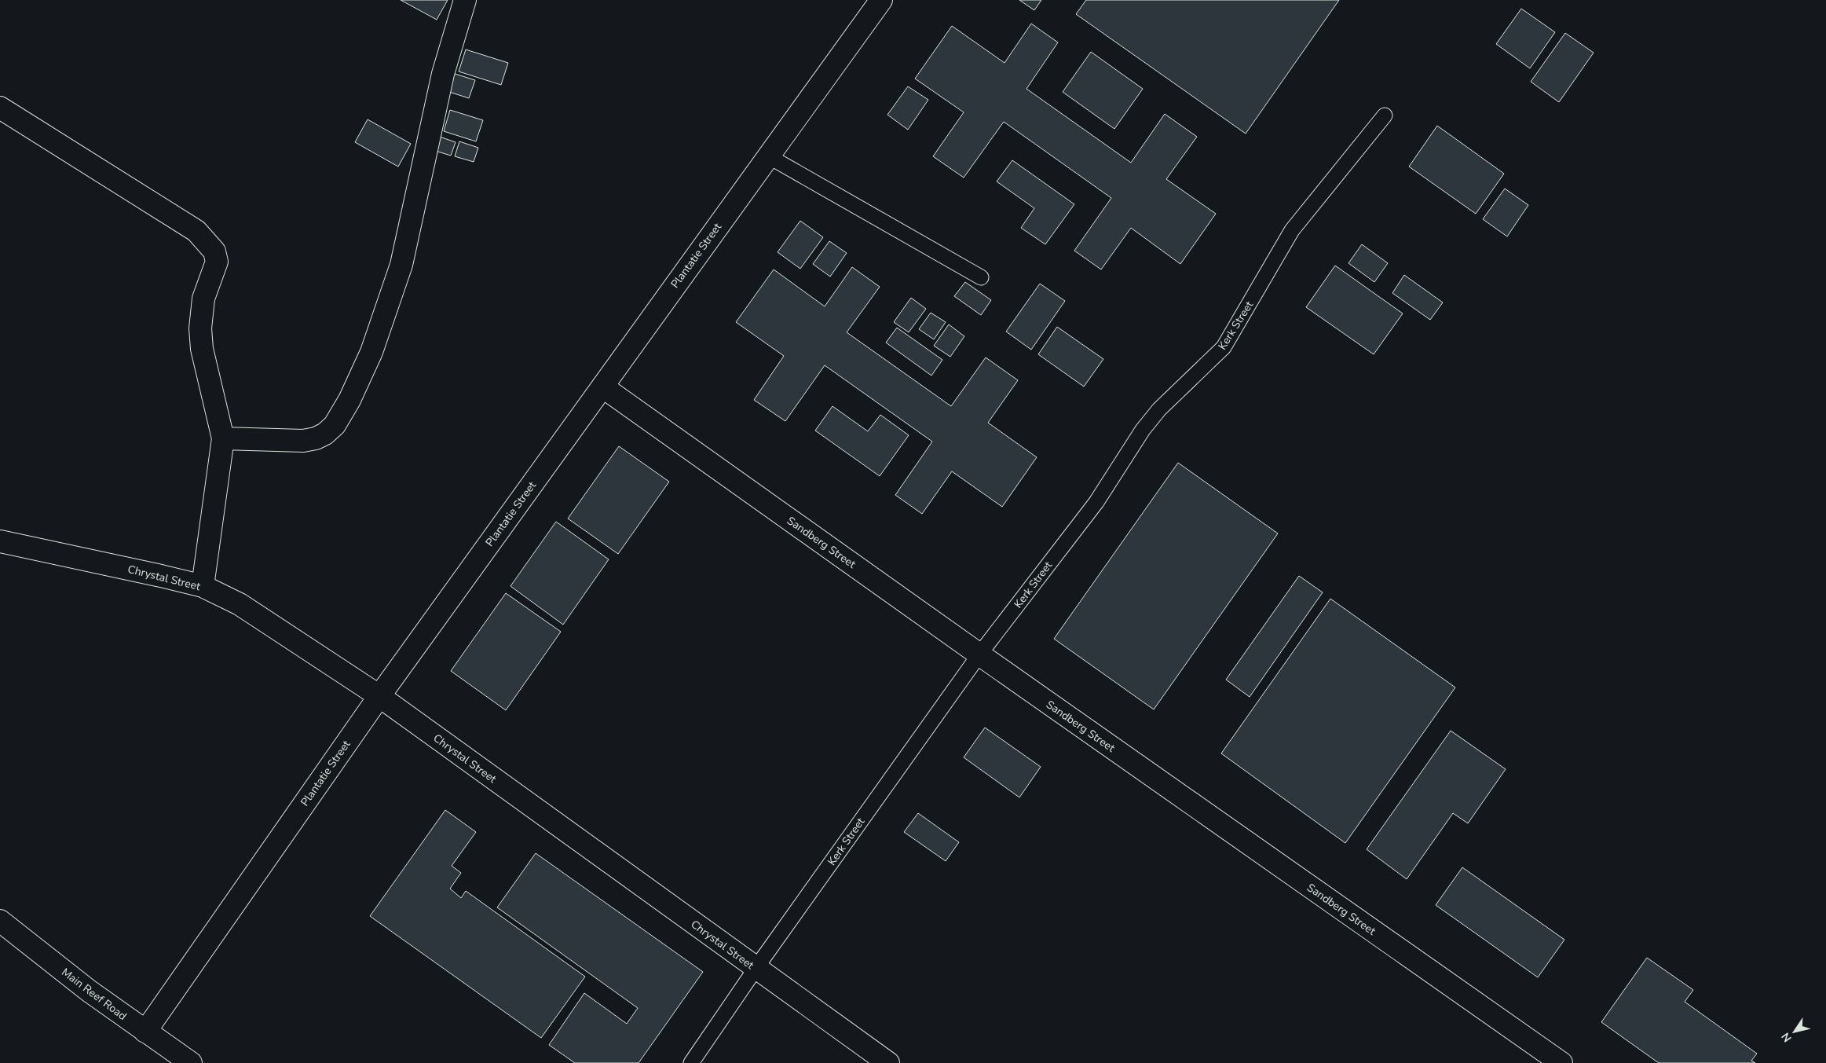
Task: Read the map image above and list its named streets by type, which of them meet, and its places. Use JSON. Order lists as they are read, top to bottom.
{
  "streets": {
    "street": [
      "Plantatie Street",
      "Sandberg Street",
      "Chrystal Street",
      "Main Reef Road"
    ],
    "lane": ["Kerk Street"]
  },
  "crossings": [
    ["Plantatie Street", "Sandberg Street"],
    ["Plantatie Street", "Chrystal Street"],
    ["Plantatie Street", "Main Reef Road"],
    ["Kerk Street", "Sandberg Street"],
    ["Kerk Street", "Chrystal Street"]
  ],
  "north": "bottom left"
}
